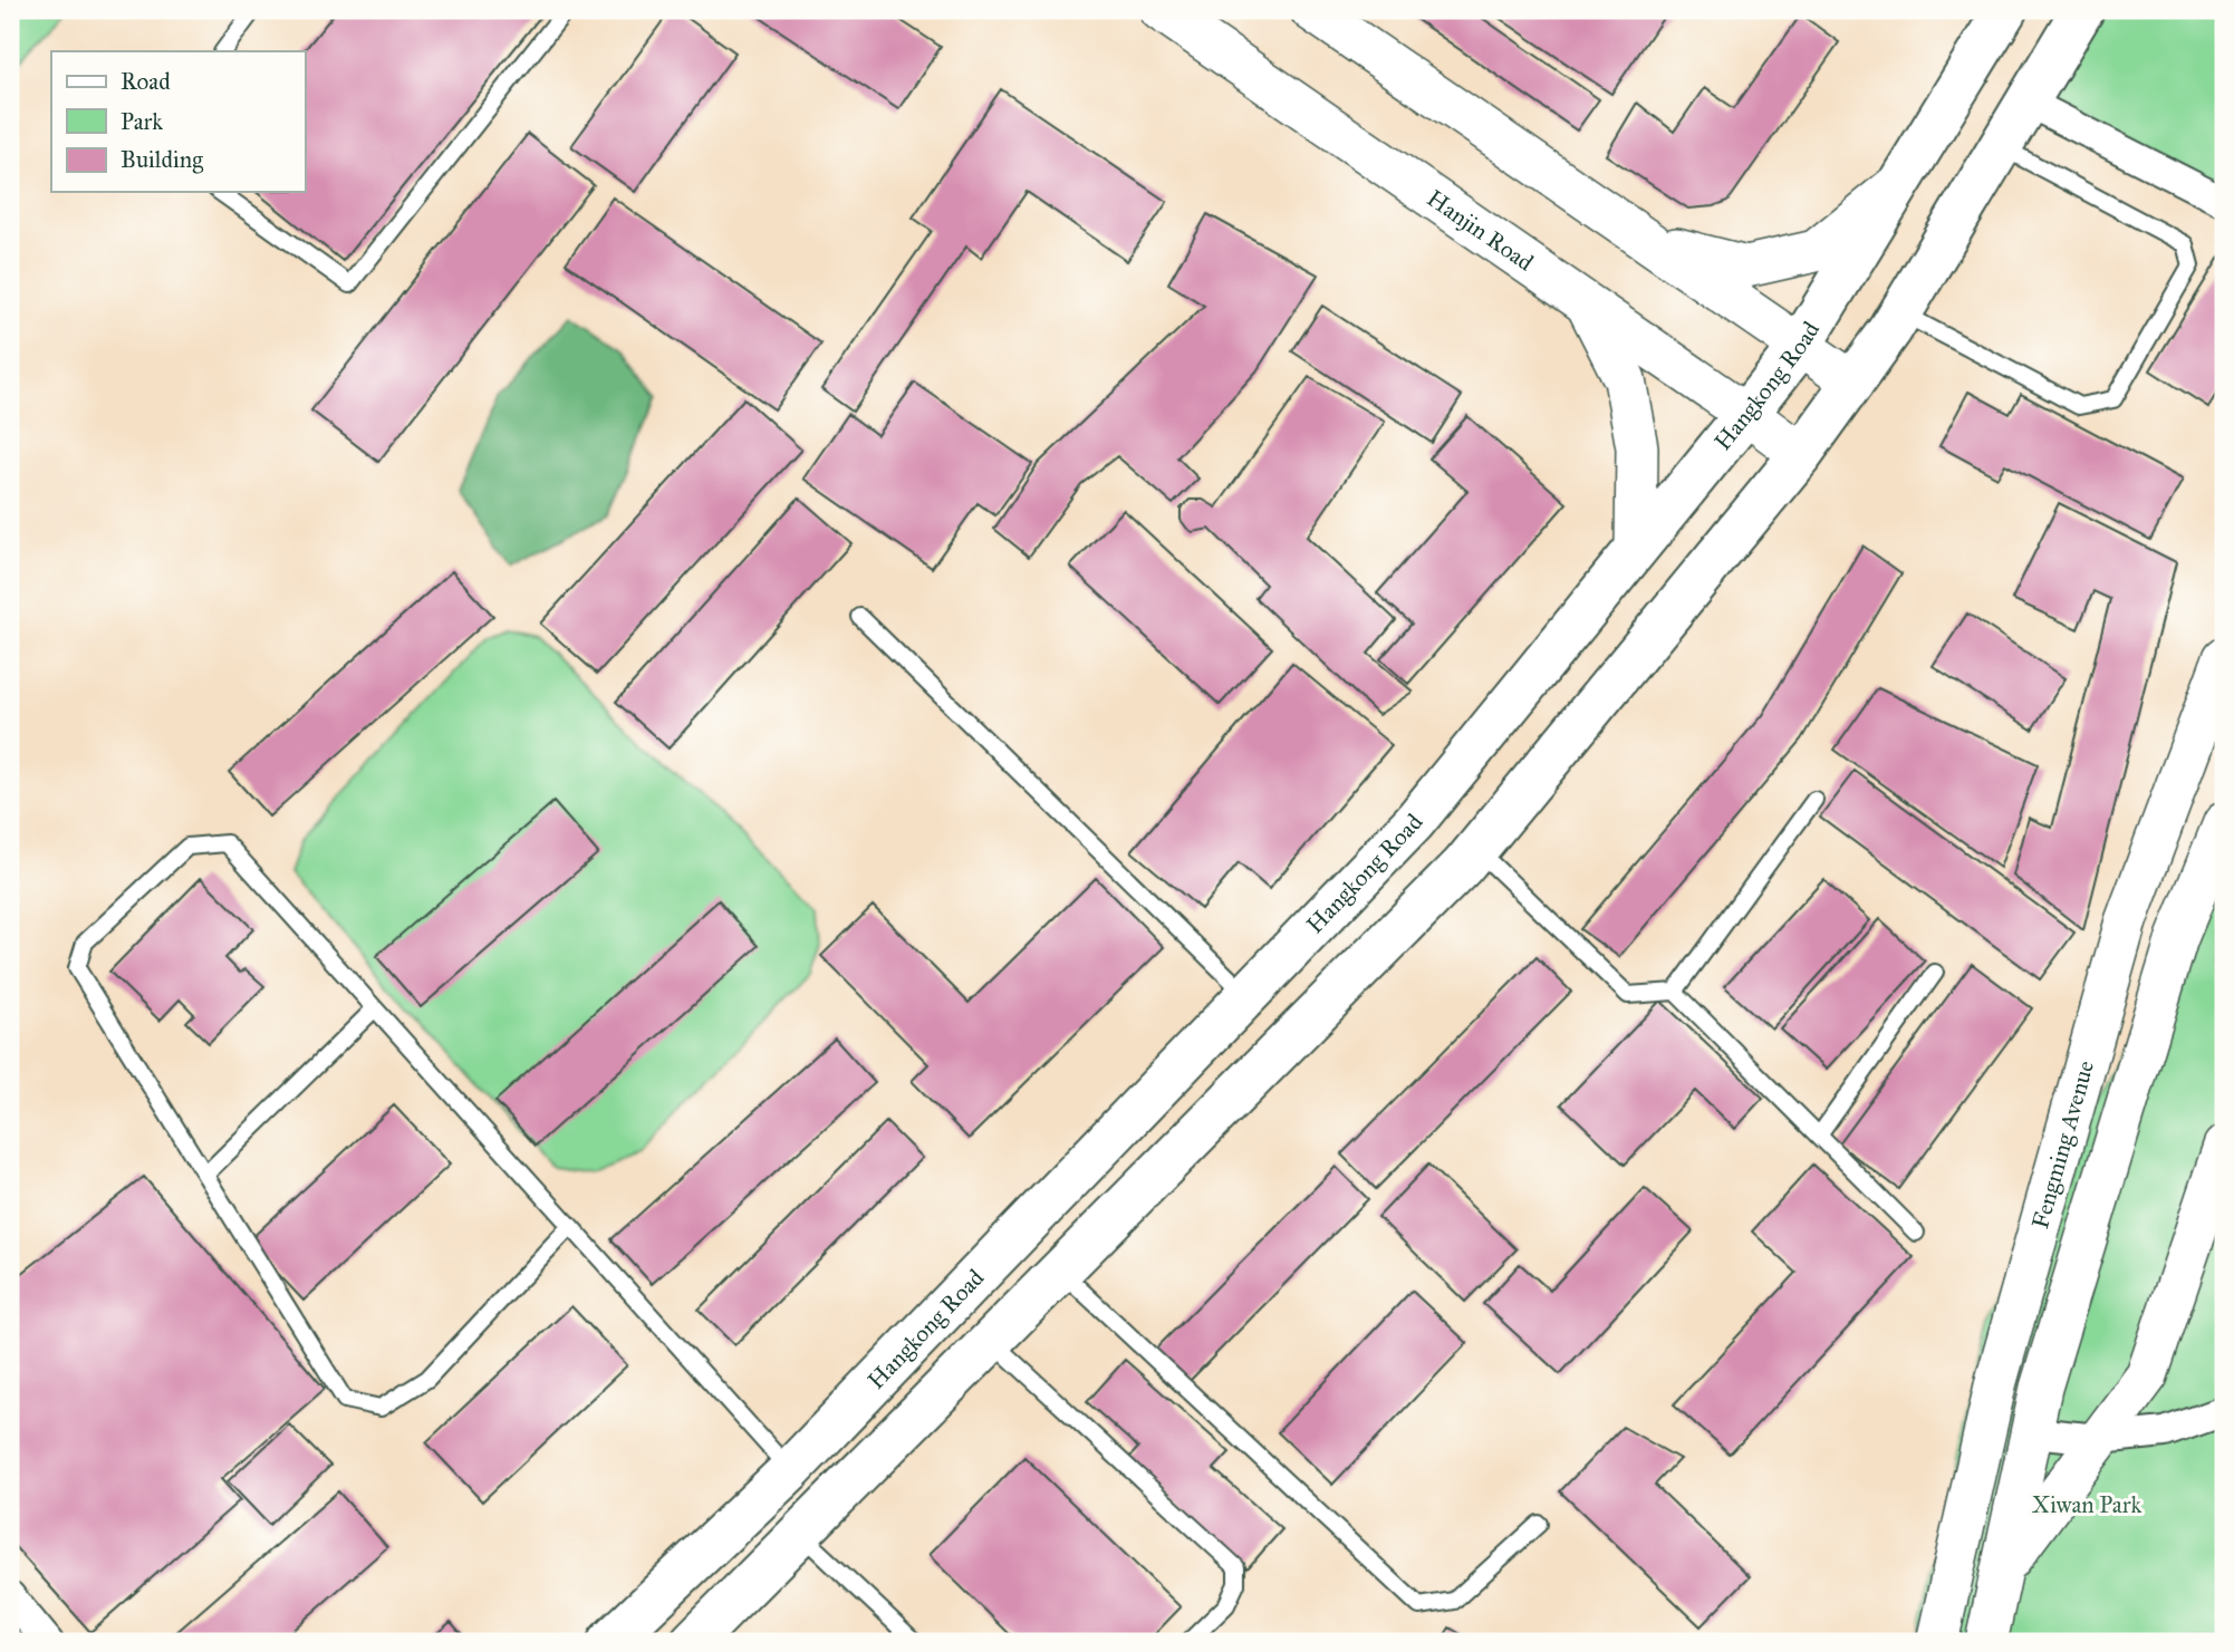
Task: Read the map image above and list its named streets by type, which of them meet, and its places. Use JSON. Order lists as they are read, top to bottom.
{
  "streets": {
    "main road": ["Hangkong Road"],
    "street": ["Hanjin Road", "Fengming Avenue"]
  },
  "crossings": [
    ["Hanjin Road", "Hangkong Road"]
  ],
  "parks": ["Xiwan Park"],
  "legend": ["Road", "Park", "Building"]
}
